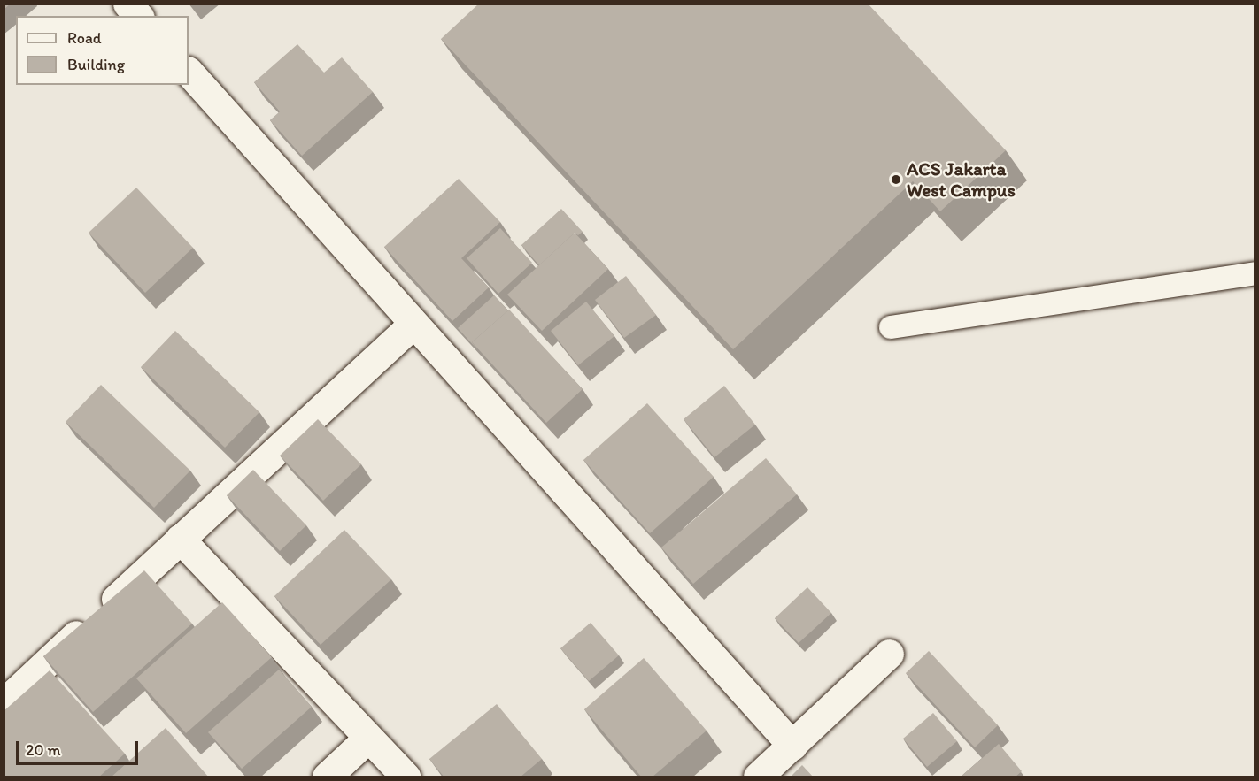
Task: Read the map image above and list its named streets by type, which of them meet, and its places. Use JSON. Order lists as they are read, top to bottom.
{
  "places": ["ACS Jakarta West Campus"],
  "legend": ["Road", "Building"],
  "scale_bar": "20 m"
}
